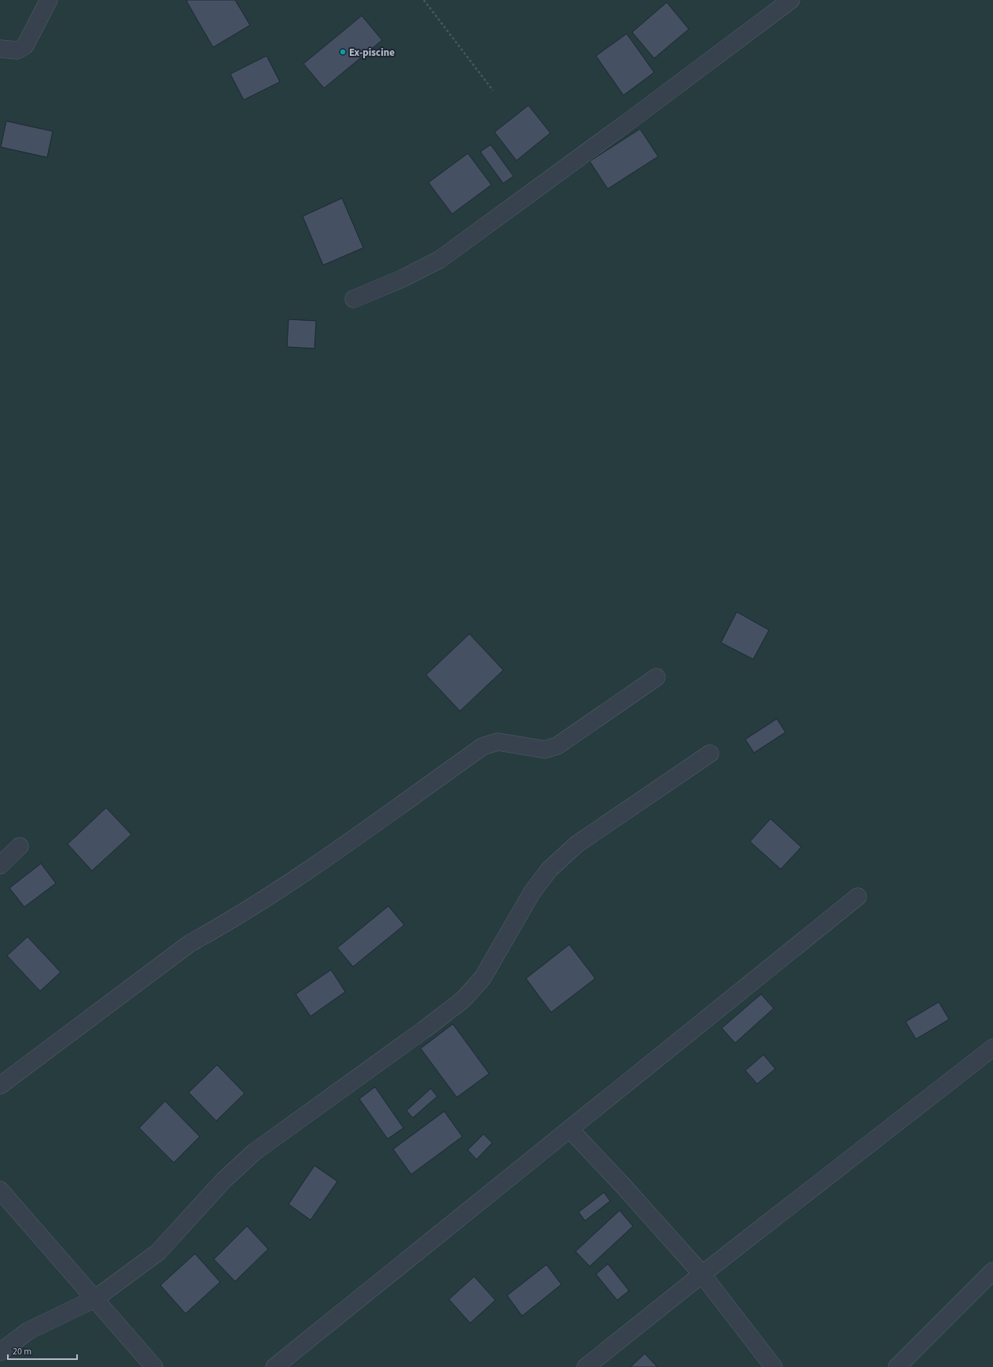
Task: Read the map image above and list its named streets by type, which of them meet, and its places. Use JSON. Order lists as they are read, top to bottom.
{
  "places": ["Ex-piscine"],
  "scale_bar": "20 m"
}
